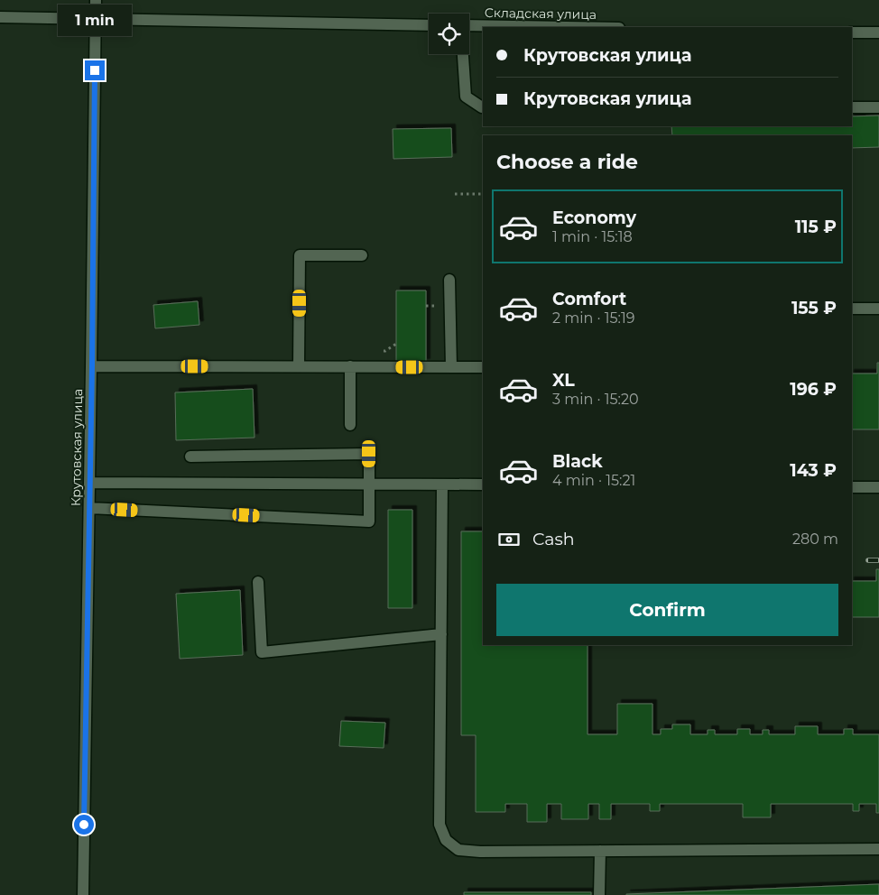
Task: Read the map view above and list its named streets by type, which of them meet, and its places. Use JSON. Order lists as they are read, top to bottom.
{
  "streets": {
    "street": ["Складская улица", "Крутовская улица"]
  },
  "page": {
    "bubble": "1 min",
    "banner": ["Крутовская улица", "Крутовская улица"],
    "heading": "Choose a ride",
    "list": [
      {
        "name": "Economy",
        "note": "1 min · 15:18",
        "value": "115 ₽"
      },
      {
        "name": "Comfort",
        "note": "2 min · 15:19",
        "value": "155 ₽"
      },
      {
        "name": "XL",
        "note": "3 min · 15:20",
        "value": "196 ₽"
      },
      {
        "name": "Black",
        "note": "4 min · 15:21",
        "value": "143 ₽"
      }
    ],
    "pay": ["Cash", "280 m"],
    "buttons": "Confirm"
  }
}
